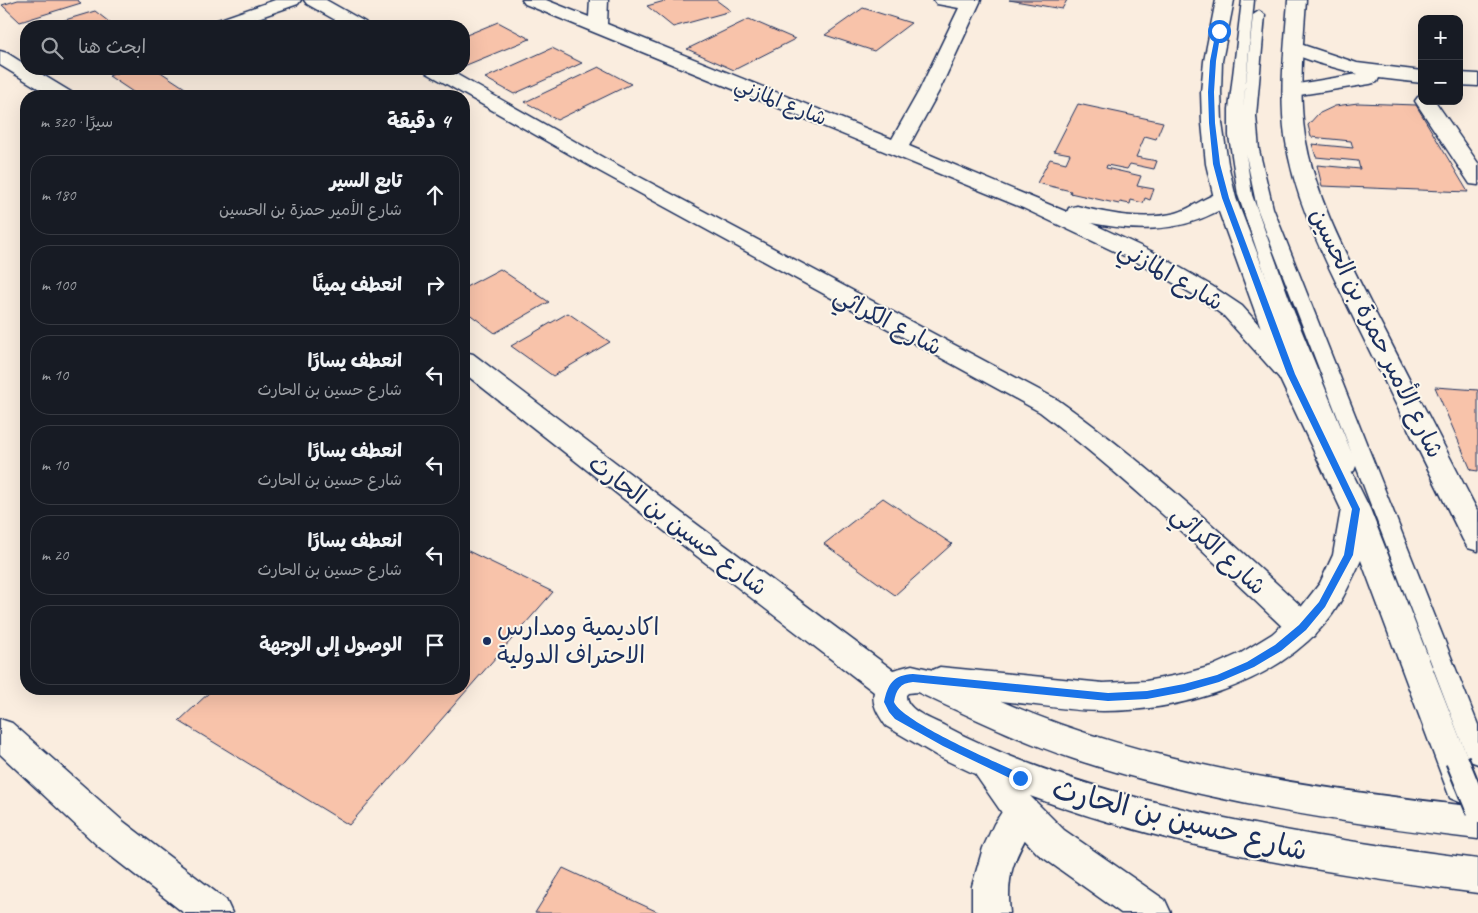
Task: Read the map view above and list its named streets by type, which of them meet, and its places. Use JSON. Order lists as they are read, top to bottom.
{
  "streets": {
    "street": [
      "شارع المازني",
      "شارع الكراثي",
      "شارع الأمير حمزة بن الحسين",
      "شارع حسين بن الحارث"
    ]
  },
  "places": ["اكاديمية ومدارس الاحتراف الدولية"],
  "page": {
    "map_buttons": ["+", "−"],
    "search": "ابحث هنا",
    "heading": ["4 دقيقة", "سيرًا · 320 m"],
    "list": [
      ["تابع السير", "شارع الأمير حمزة بن الحسين", "180 m"],
      ["انعطف يمينًا", "100 m"],
      ["انعطف يسارًا", "شارع حسين بن الحارث", "10 m"],
      ["انعطف يسارًا", "شارع حسين بن الحارث", "10 m"],
      ["انعطف يسارًا", "شارع حسين بن الحارث", "20 m"],
      "الوصول إلى الوجهة"
    ]
  }
}
